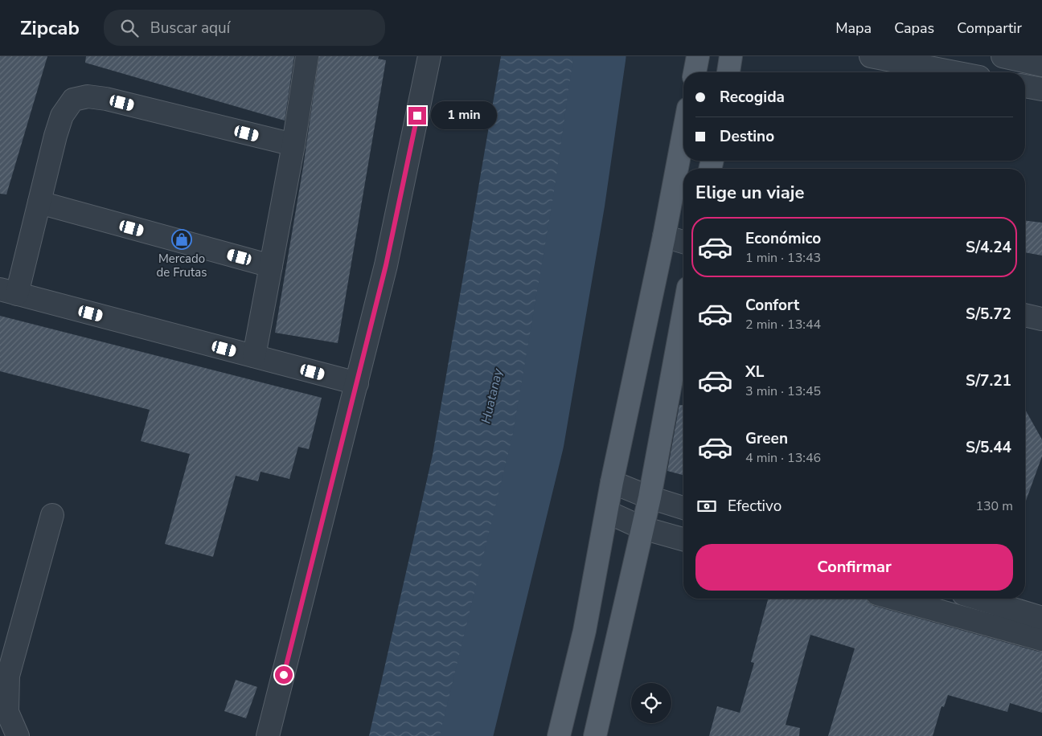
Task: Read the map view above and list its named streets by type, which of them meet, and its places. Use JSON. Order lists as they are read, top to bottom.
{
  "water": ["Huatanay"],
  "places": {
    "shop": ["Mercado de Frutas"]
  },
  "page": {
    "header": "Zipcab",
    "search": "Buscar aquí",
    "nav": ["Mapa", "Capas", "Compartir"],
    "banner": ["Recogida", "Destino"],
    "bubble": "1 min",
    "heading": "Elige un viaje",
    "list": [
      {
        "name": "Económico",
        "note": "1 min · 13:43",
        "value": "S/4.24"
      },
      {
        "name": "Confort",
        "note": "2 min · 13:44",
        "value": "S/5.72"
      },
      {
        "name": "XL",
        "note": "3 min · 13:45",
        "value": "S/7.21"
      },
      {
        "name": "Green",
        "note": "4 min · 13:46",
        "value": "S/5.44"
      }
    ],
    "pay": ["Efectivo", "130 m"],
    "buttons": "Confirmar"
  }
}
